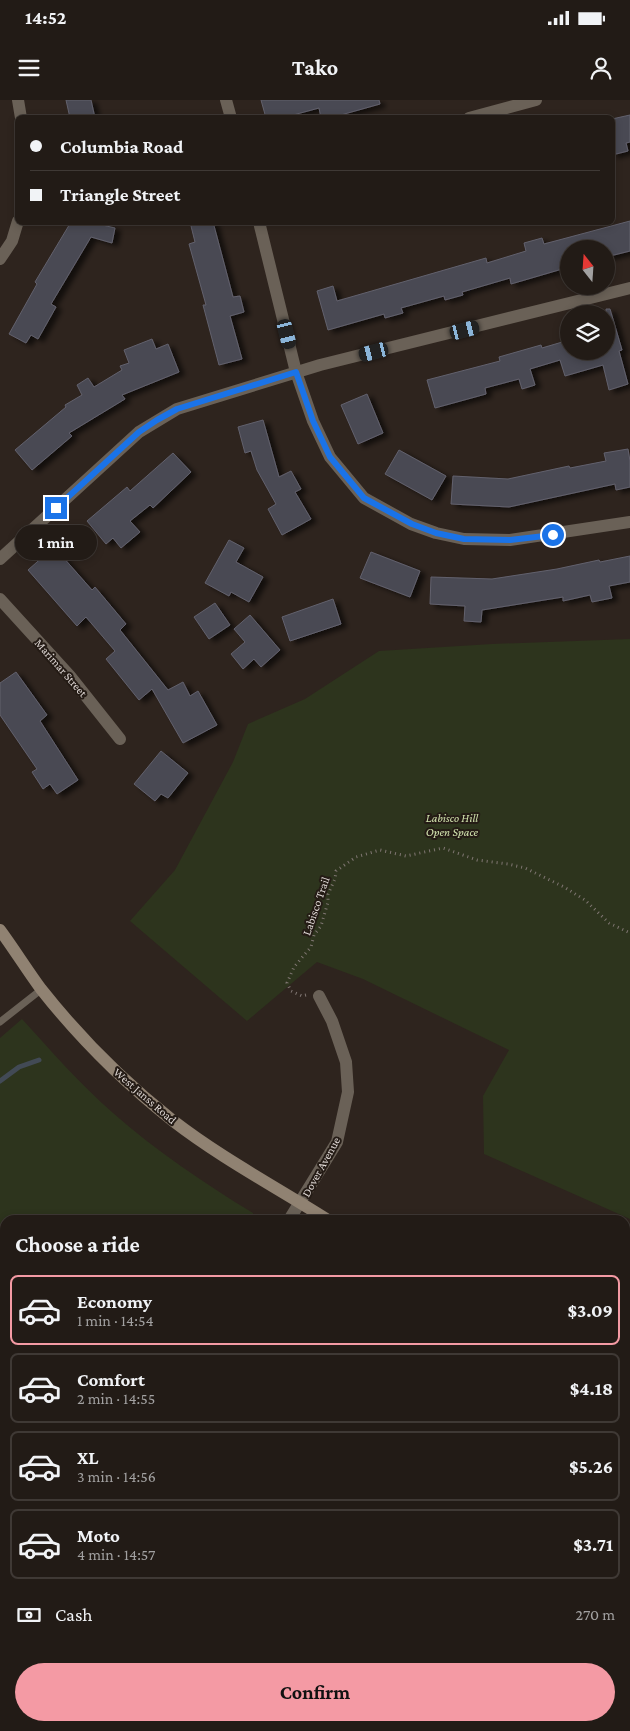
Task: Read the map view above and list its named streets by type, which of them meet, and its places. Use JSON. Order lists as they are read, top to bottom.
{
  "streets": {
    "main road": ["West Janss Road"],
    "street": ["Marimar Street", "Dover Avenue"],
    "path": ["Labisco Trail"]
  },
  "crossings": [
    ["Labisco Trail", "Dover Avenue"],
    ["West Janss Road", "Dover Avenue"]
  ],
  "parks": ["Labisco Hill Open Space"],
  "north": "top",
  "page": {
    "status": "14:52",
    "header": "Tako",
    "banner": ["Columbia Road", "Triangle Street"],
    "bubble": "1 min",
    "heading": "Choose a ride",
    "list": [
      {
        "name": "Economy",
        "note": "1 min · 14:54",
        "value": "$3.09"
      },
      {
        "name": "Comfort",
        "note": "2 min · 14:55",
        "value": "$4.18"
      },
      {
        "name": "XL",
        "note": "3 min · 14:56",
        "value": "$5.26"
      },
      {
        "name": "Moto",
        "note": "4 min · 14:57",
        "value": "$3.71"
      }
    ],
    "pay": ["Cash", "270 m"],
    "buttons": "Confirm"
  }
}
